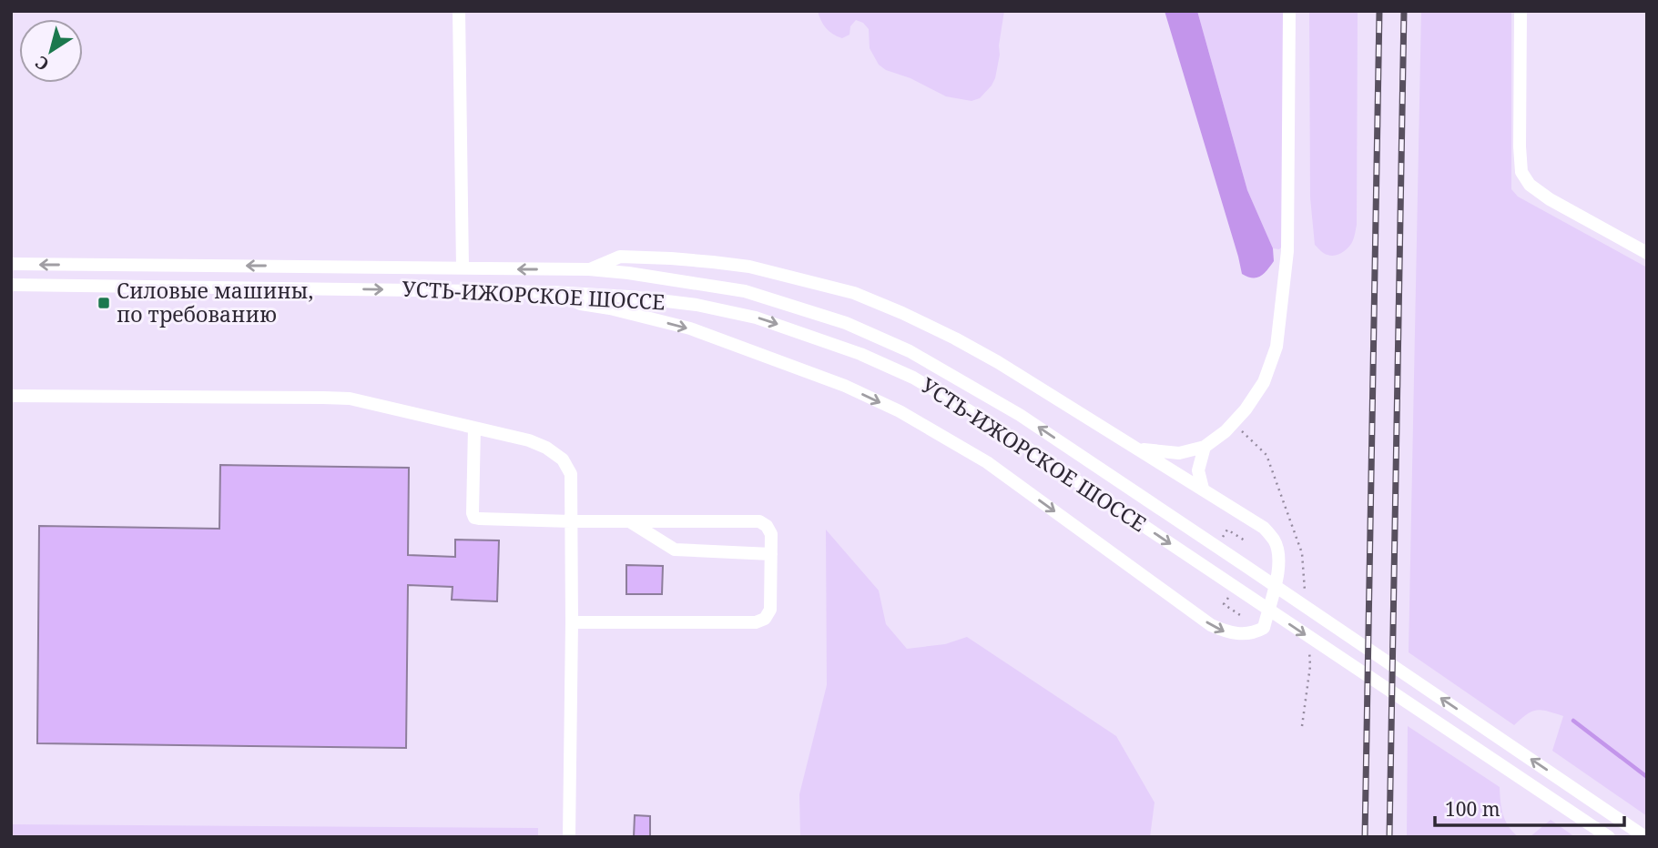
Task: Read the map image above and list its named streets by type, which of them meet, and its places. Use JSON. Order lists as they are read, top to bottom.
{
  "streets": {
    "street": ["УСТЬ-ИЖОРСКОЕ ШОССЕ"]
  },
  "places": {
    "transit": ["Силовые машины, по требованию"]
  },
  "scale_bar": "100 m",
  "north": "bottom left"
}
